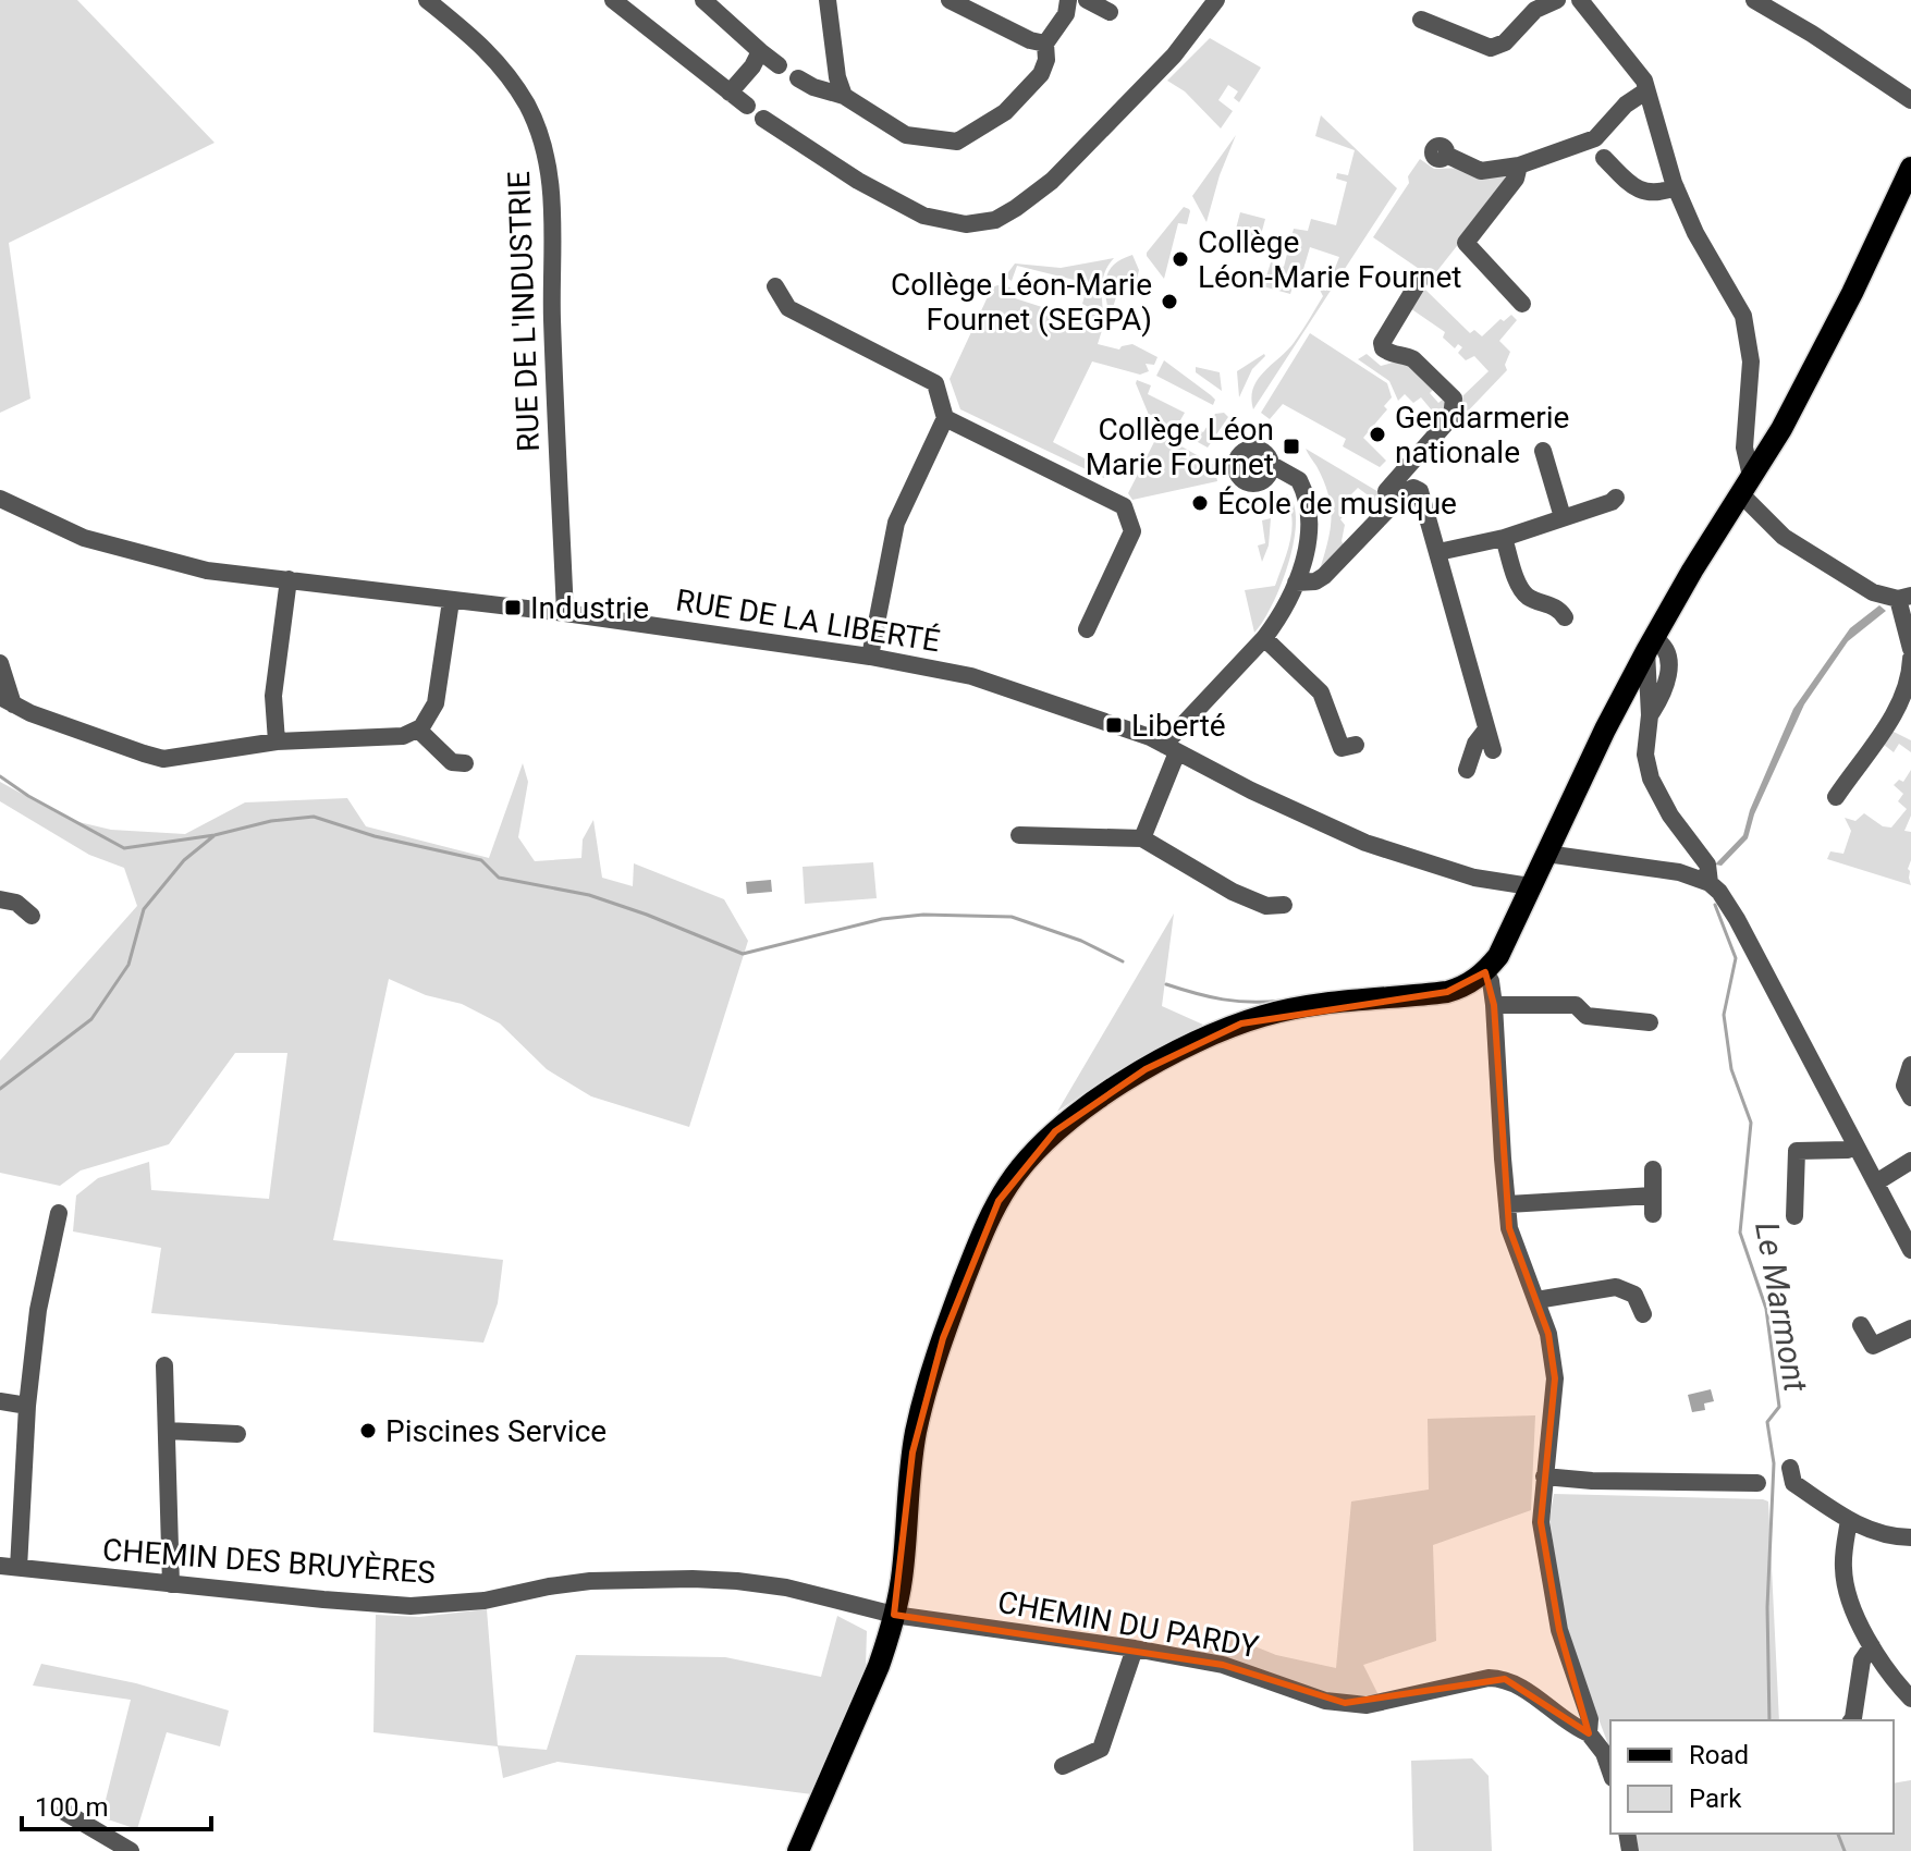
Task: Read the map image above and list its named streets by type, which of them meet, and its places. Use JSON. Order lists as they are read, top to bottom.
{
  "streets": {
    "street": [
      "RUE DE L'INDUSTRIE",
      "RUE DE LA LIBERTÉ",
      "CHEMIN DES BRUYÈRES",
      "CHEMIN DU PARDY"
    ]
  },
  "crossings": [
    ["RUE DE L'INDUSTRIE", "RUE DE LA LIBERTÉ"],
    ["CHEMIN DES BRUYÈRES", "CHEMIN DU PARDY"]
  ],
  "water": ["Le Marmont"],
  "places": {
    "other": [
      "Collège Léon-Marie Fournet",
      "Collège Léon-Marie Fournet (SEGPA)",
      "Gendarmerie nationale",
      "École de musique",
      "Piscines Service"
    ],
    "transit": ["Collège Léon Marie Fournet", "Industrie", "Liberté"]
  },
  "legend": ["Road", "Park"],
  "scale_bar": "100 m"
}
